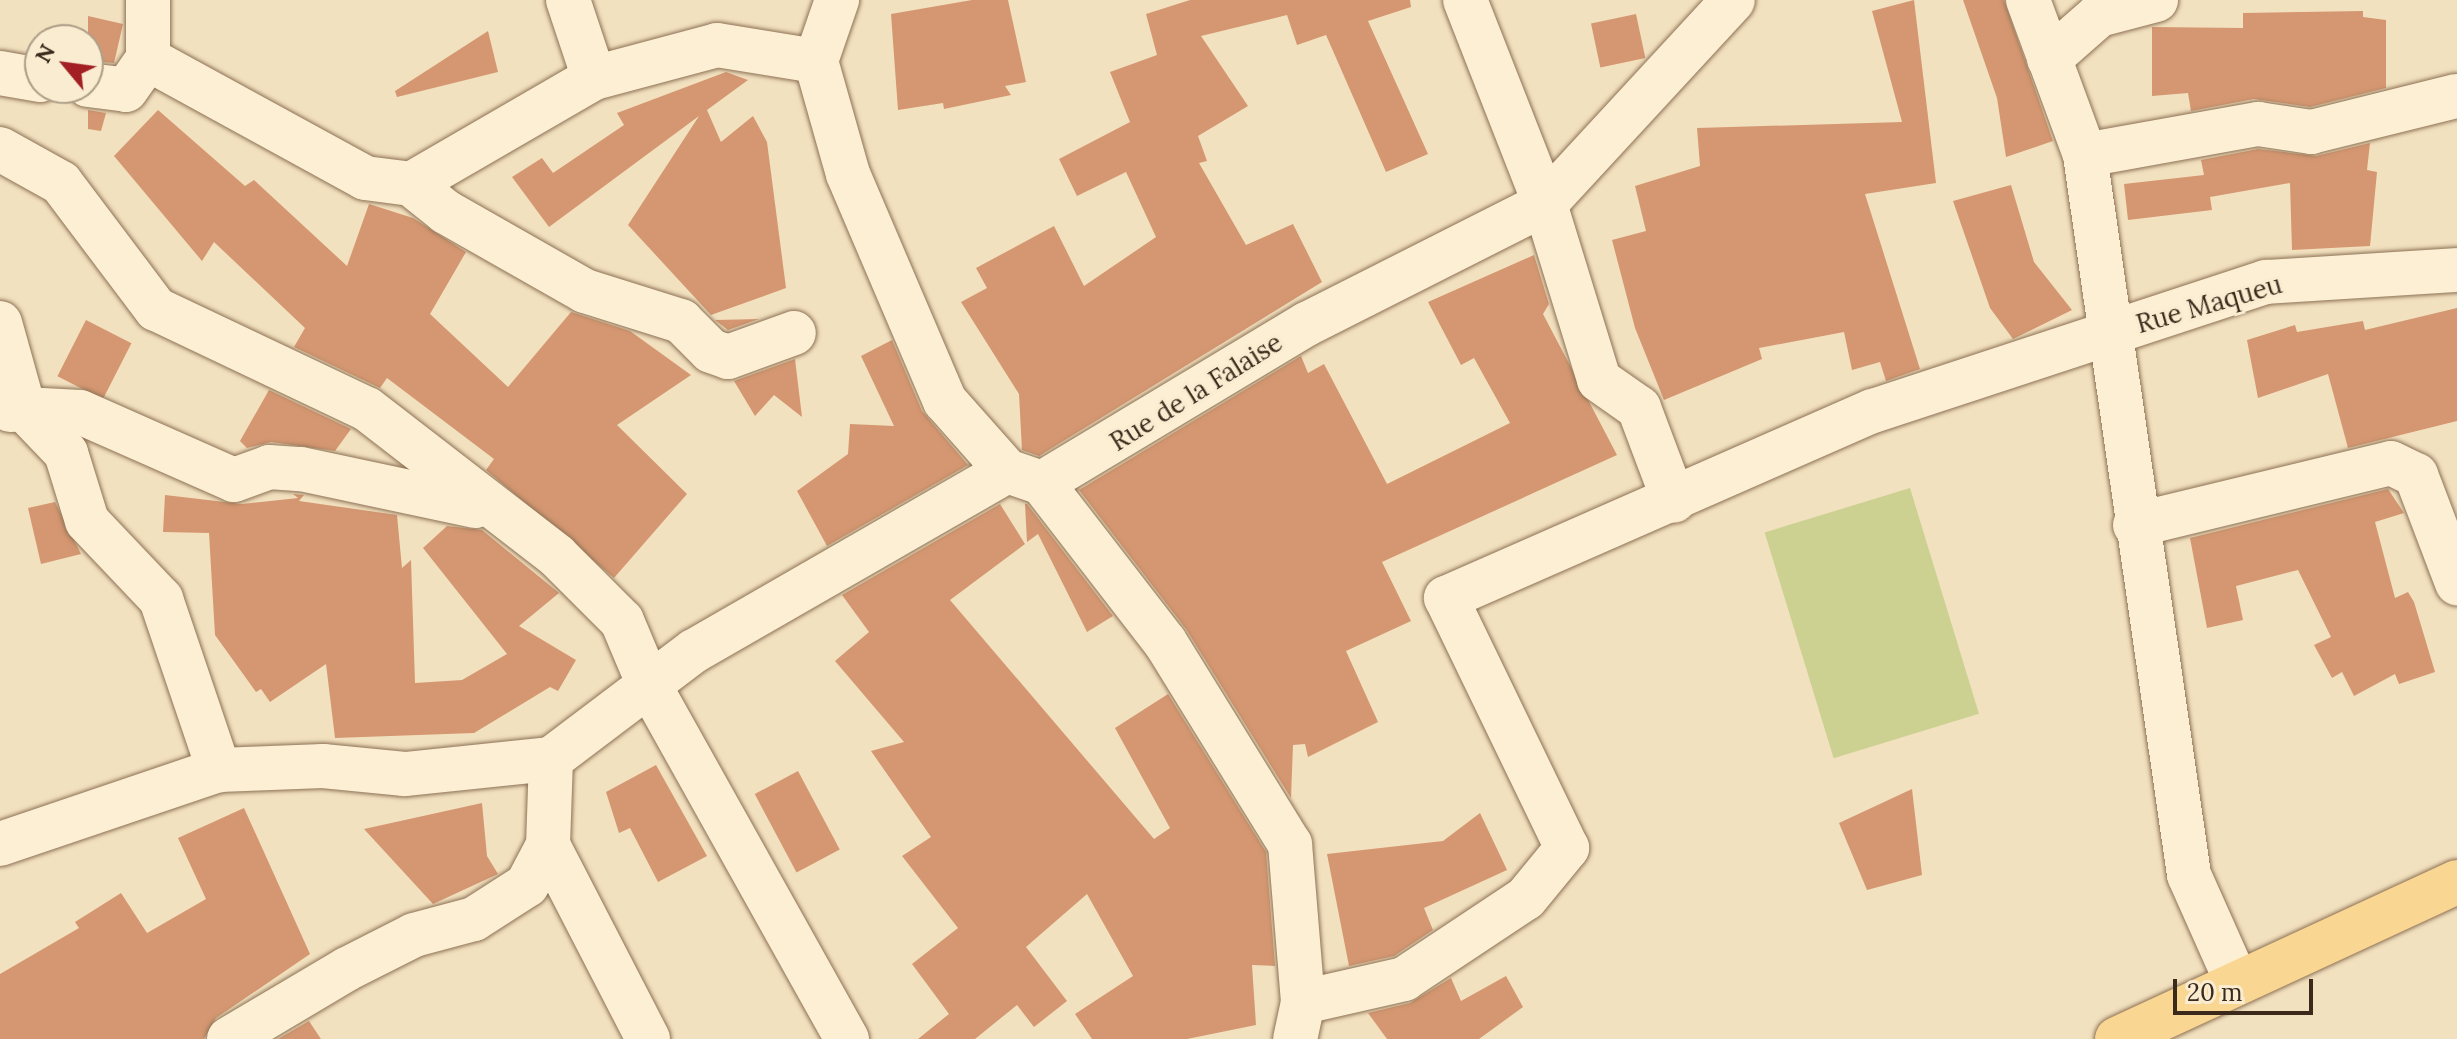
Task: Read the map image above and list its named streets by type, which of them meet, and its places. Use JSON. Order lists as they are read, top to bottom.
{
  "streets": {
    "street": ["Rue Maqueu", "Rue de la Falaise"]
  },
  "scale_bar": "20 m",
  "north": "top left"
}
